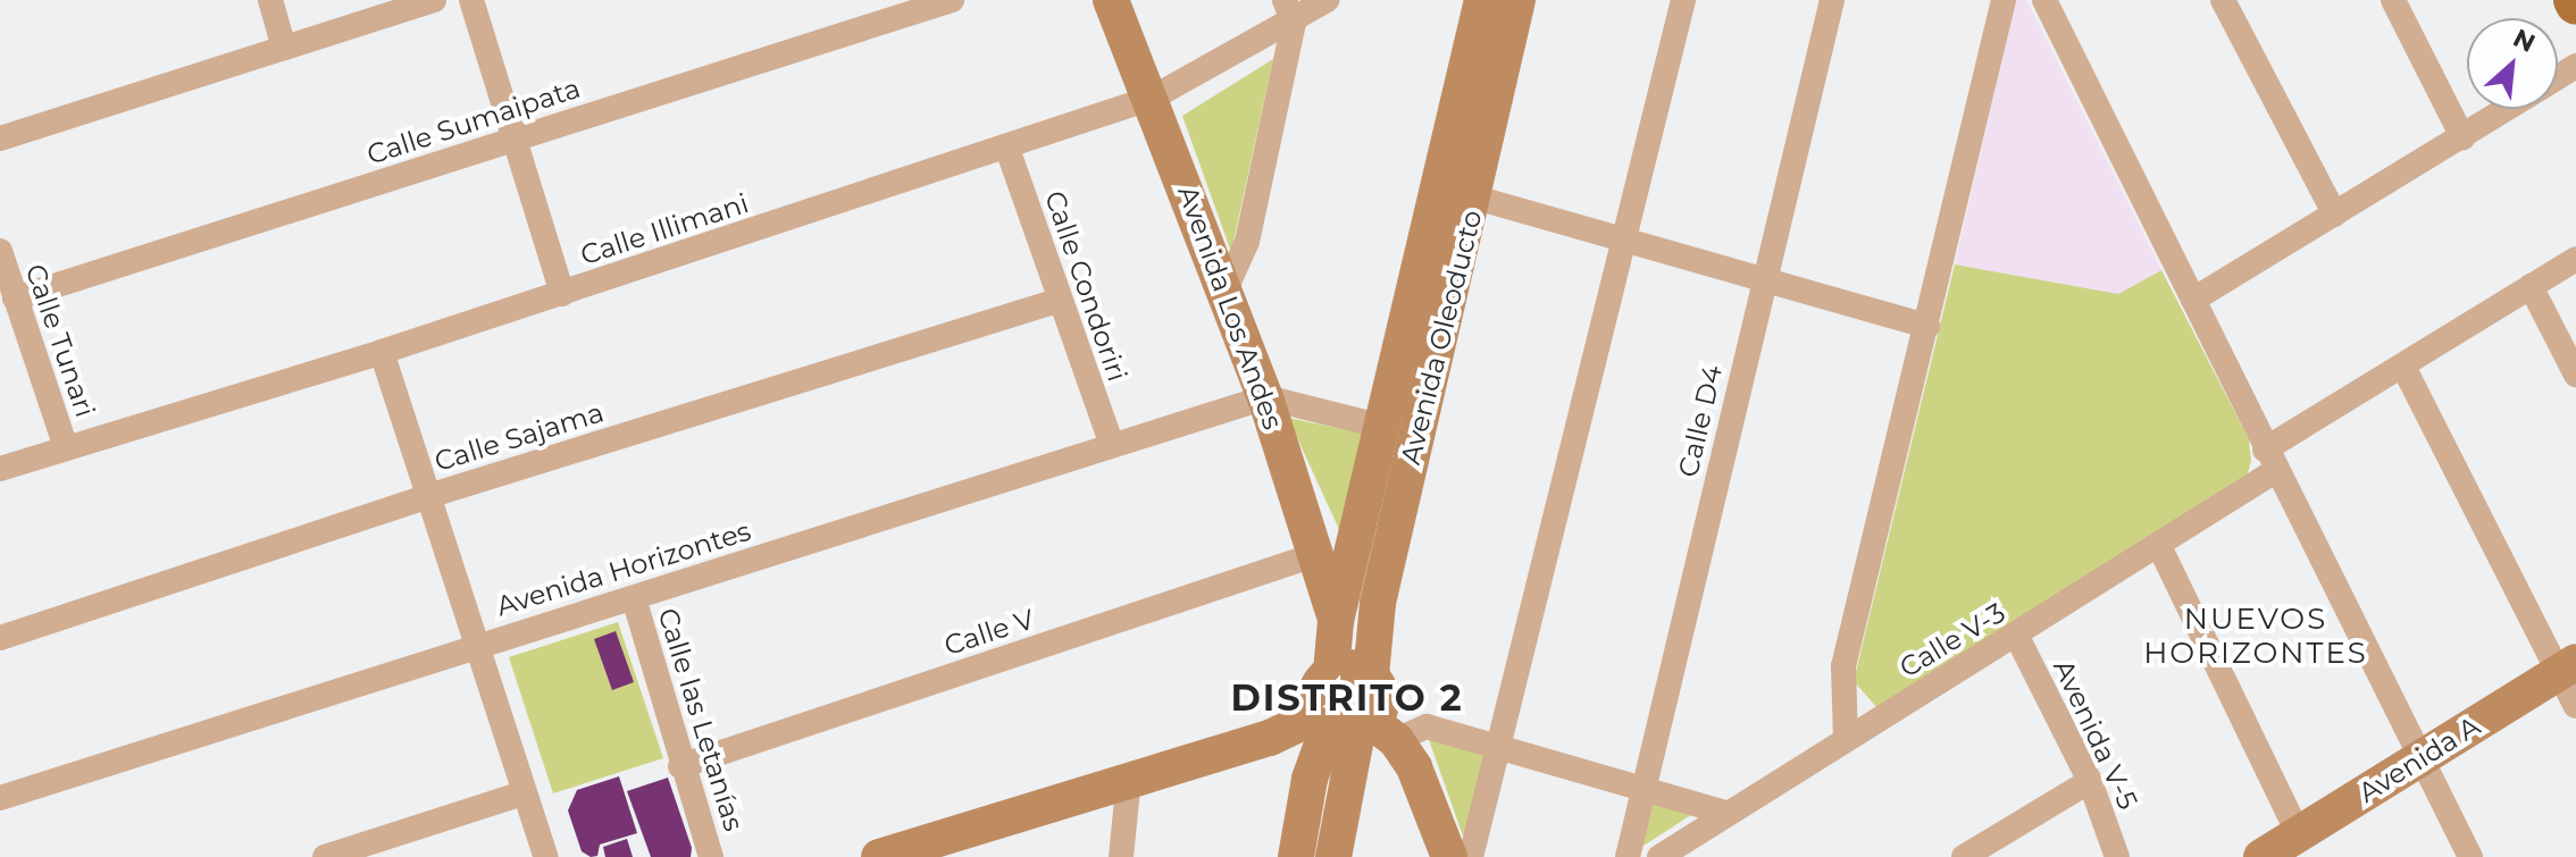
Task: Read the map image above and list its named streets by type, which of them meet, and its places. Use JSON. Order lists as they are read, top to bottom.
{
  "streets": {
    "street": [
      "Calle Sumaipata",
      "Calle Illimani",
      "Calle Condoriri",
      "Avenida Los Andes",
      "Avenida Oleoducto",
      "Calle Tunari",
      "Calle D4",
      "Calle Sajama",
      "Avenida Horizontes",
      "Calle V",
      "Calle V-3",
      "Calle las Letanías",
      "Avenida V-5",
      "Avenida A"
    ]
  },
  "crossings": [
    ["Calle Sumaipata", "Calle Tunari"],
    ["Calle Illimani", "Calle Condoriri"],
    ["Calle Illimani", "Avenida Los Andes"],
    ["Calle Illimani", "Calle Tunari"],
    ["Calle Condoriri", "Calle Sajama"],
    ["Calle Condoriri", "Avenida Horizontes"],
    ["Avenida Los Andes", "Avenida Oleoducto"],
    ["Avenida Los Andes", "Avenida Horizontes"],
    ["Avenida Los Andes", "Calle V"],
    ["Avenida Horizontes", "Calle las Letanías"],
    ["Calle V", "Calle las Letanías"],
    ["Calle V-3", "Avenida V-5"]
  ],
  "districts": ["NUEVOS HORIZONTES", "DISTRITO 2"],
  "north": "top right"
}
